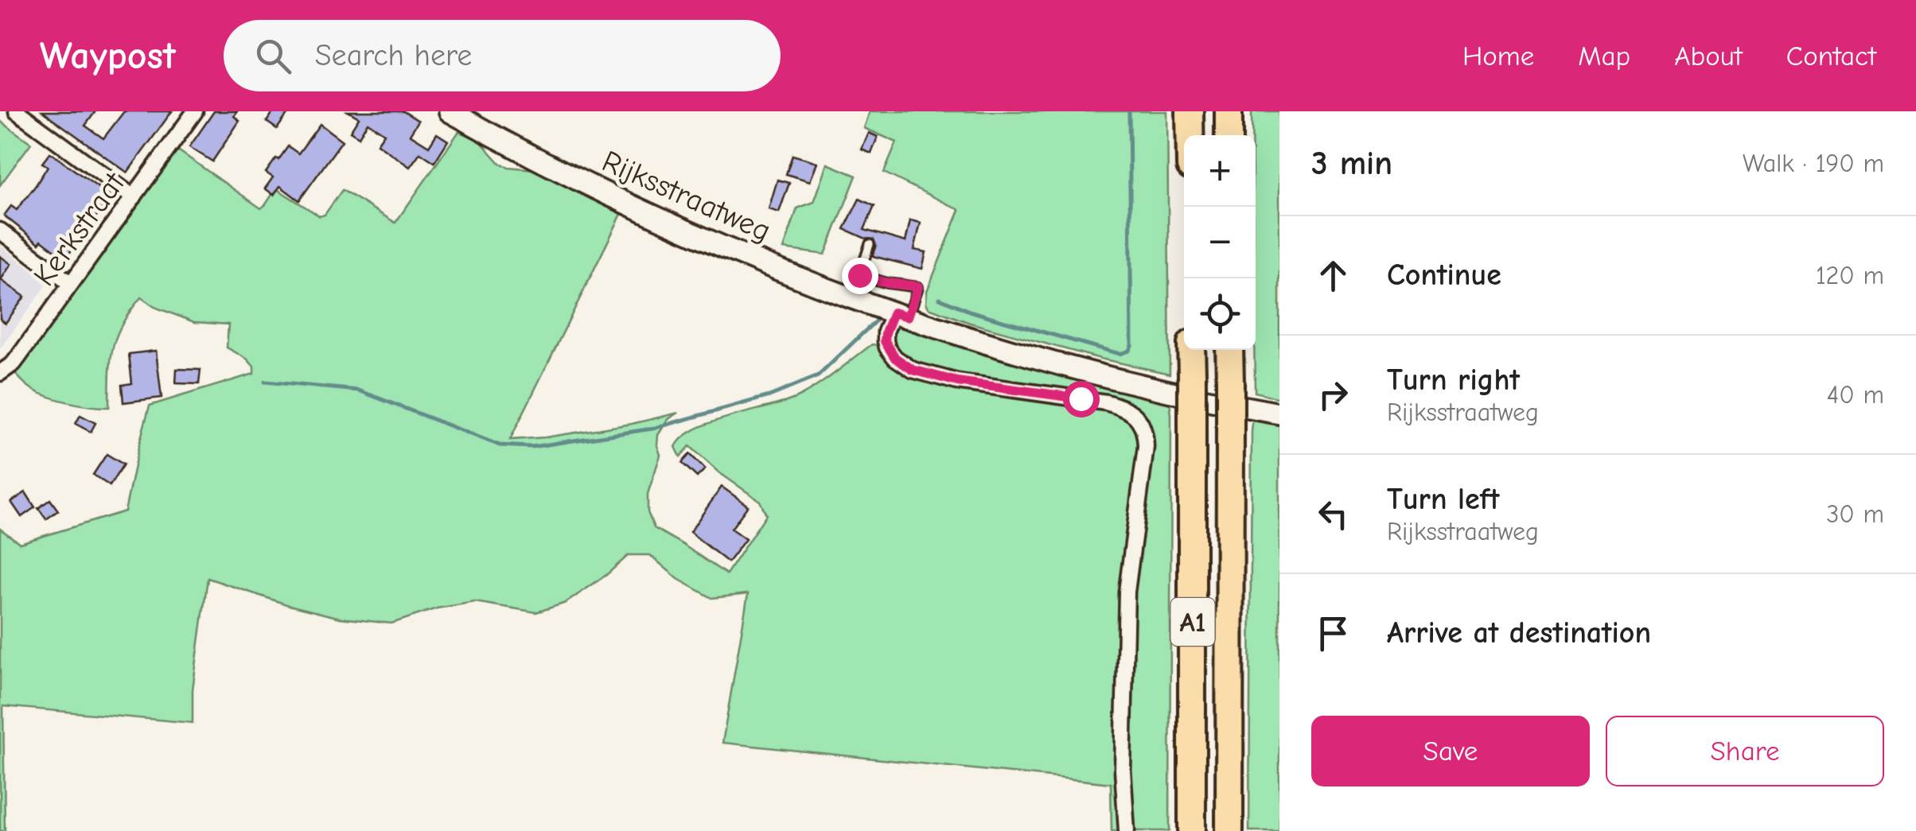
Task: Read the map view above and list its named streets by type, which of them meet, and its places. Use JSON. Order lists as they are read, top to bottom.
{
  "streets": {
    "highway": ["A1"],
    "main road": ["Rijksstraatweg"],
    "street": ["Kerkstraat"]
  },
  "page": {
    "header": "Waypost",
    "search": "Search here",
    "nav": [
      "Home",
      "Map",
      "About",
      "Contact"
    ],
    "heading": ["3 min", "Walk · 190 m"],
    "map_buttons": ["+", "−"],
    "list": [
      ["Continue", "120 m"],
      ["Turn right", "Rijksstraatweg", "40 m"],
      ["Turn left", "Rijksstraatweg", "30 m"],
      "Arrive at destination"
    ],
    "buttons": ["Save", "Share"]
  }
}
